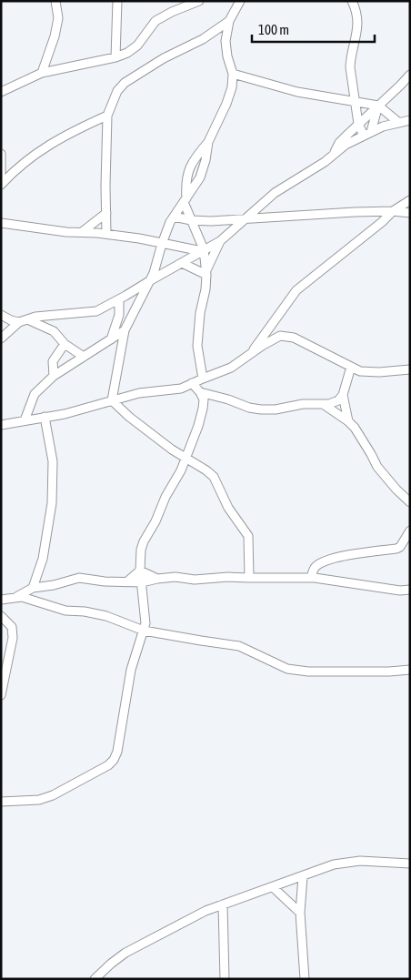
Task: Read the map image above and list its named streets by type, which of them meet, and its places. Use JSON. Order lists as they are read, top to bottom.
{
  "scale_bar": "100 m"
}
